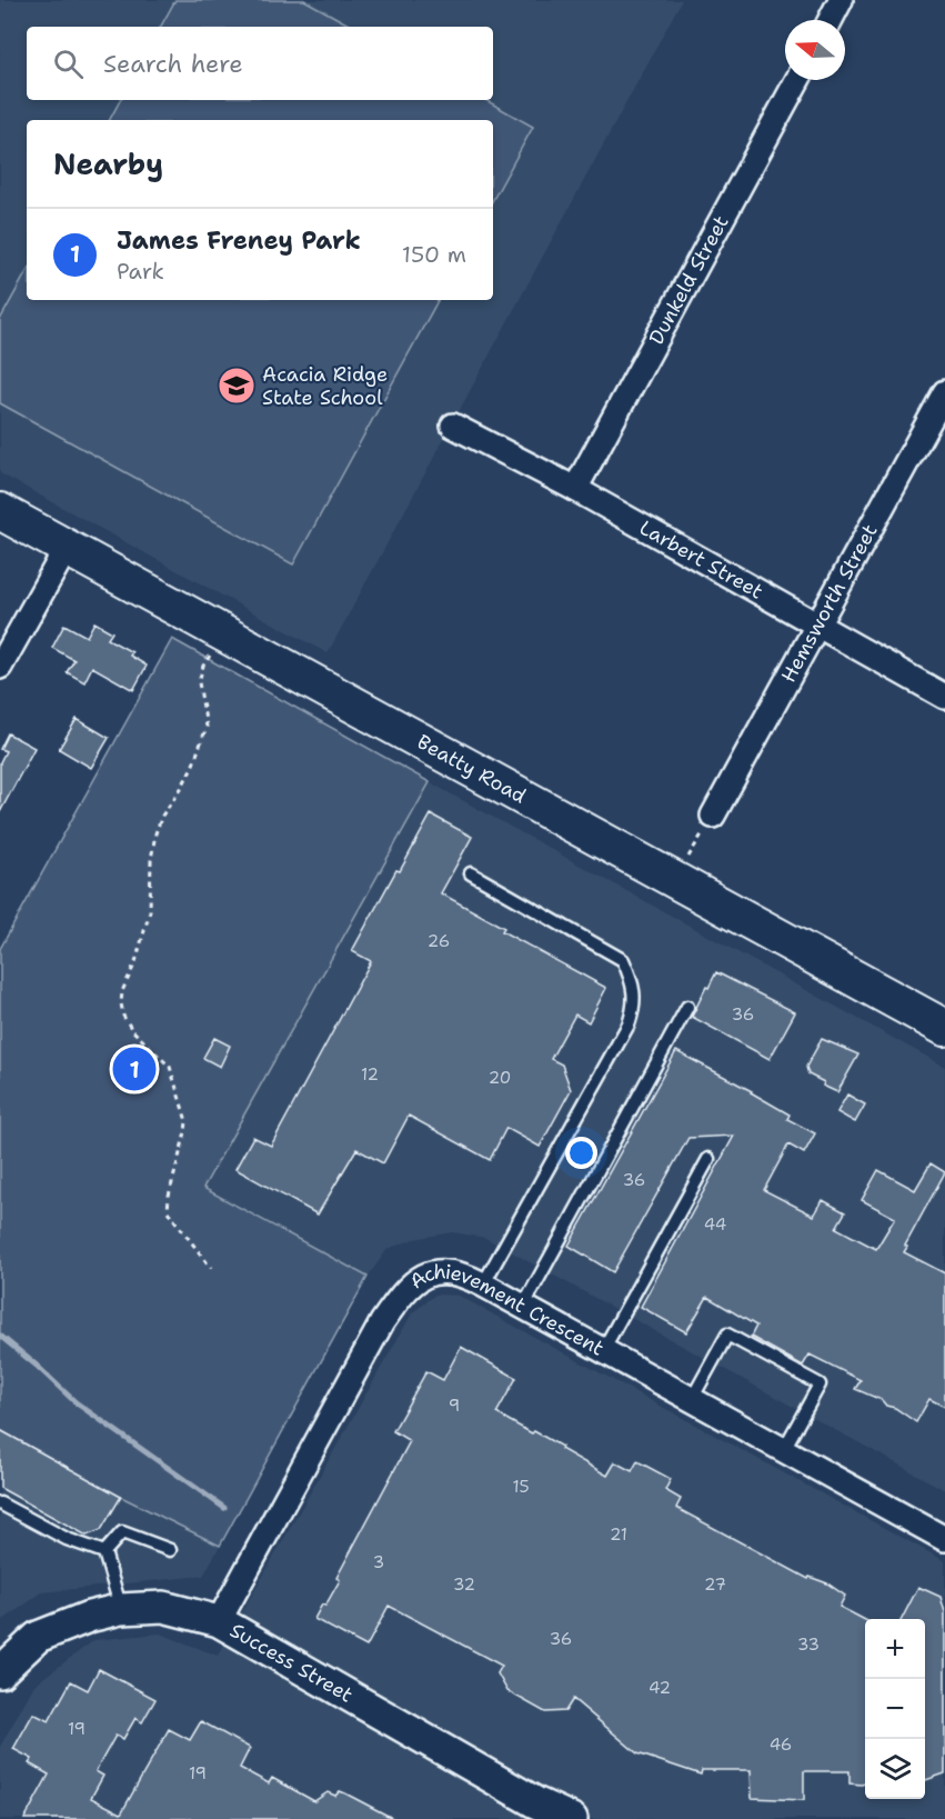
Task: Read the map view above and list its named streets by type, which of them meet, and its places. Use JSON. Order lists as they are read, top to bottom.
{
  "streets": {
    "main road": ["Beatty Road"],
    "street": [
      "Dunkeld Street",
      "Larbert Street",
      "Hemsworth Street",
      "Achievement Crescent",
      "Success Street"
    ]
  },
  "crossings": [
    ["Dunkeld Street", "Larbert Street"],
    ["Larbert Street", "Hemsworth Street"],
    ["Achievement Crescent", "Success Street"]
  ],
  "places": {
    "school or university": ["Acacia Ridge State School"]
  },
  "house_numbers": [
    "26",
    "36",
    "12",
    "20",
    "36",
    "44",
    "9",
    "15",
    "21",
    "3",
    "32",
    "27",
    "36",
    "33",
    "42",
    "19",
    "46",
    "19"
  ],
  "north": "left",
  "page": {
    "search": "Search here",
    "heading": "Nearby",
    "list": [
      {
        "mark": "1",
        "name": "James Freney Park",
        "note": "Park",
        "value": "150 m"
      }
    ],
    "pins": "1",
    "map_buttons": ["+", "−"]
  }
}
